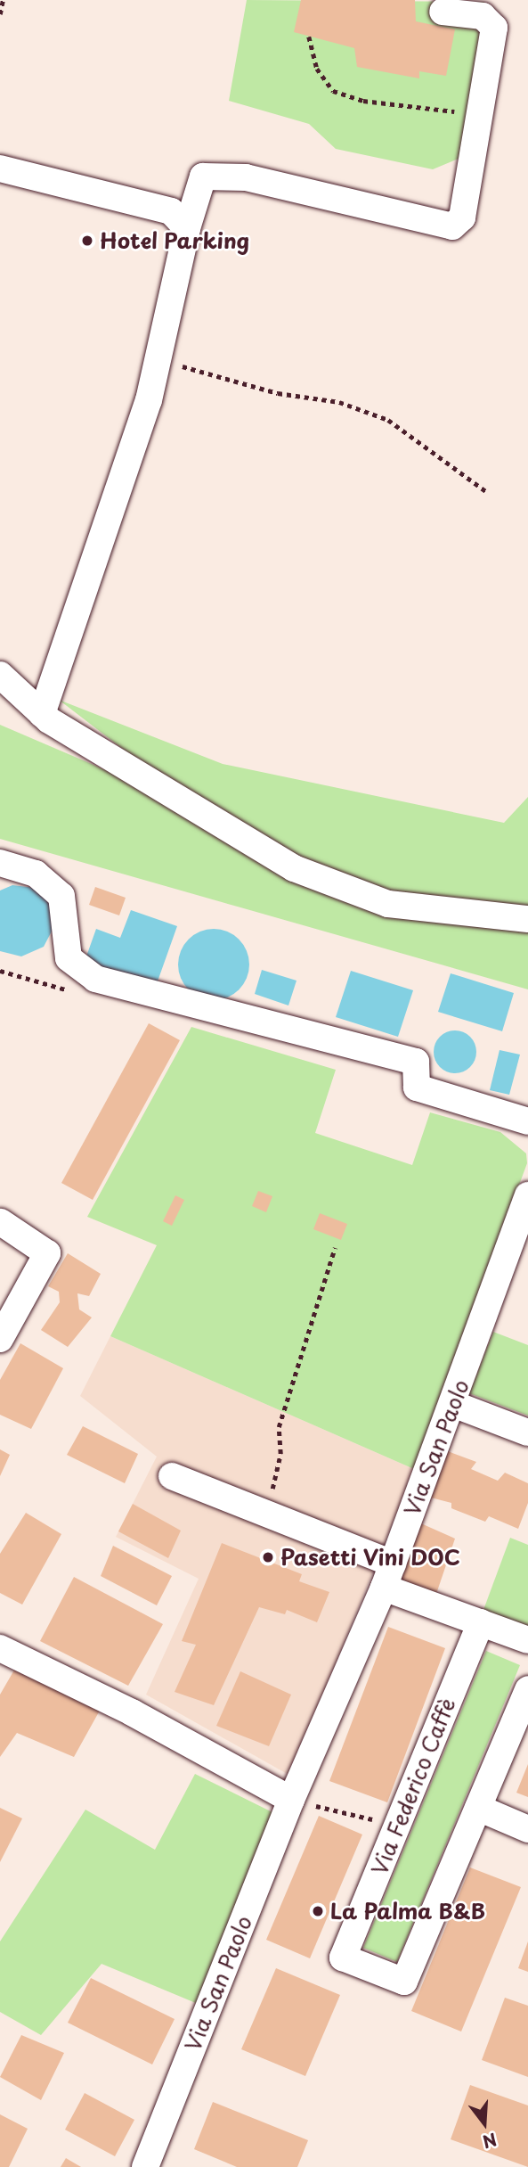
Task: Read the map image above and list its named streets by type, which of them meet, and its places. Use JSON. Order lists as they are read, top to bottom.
{
  "streets": {
    "street": ["Via San Paolo", "Via Federico Caffè"]
  },
  "places": ["Hotel Parking", "Pasetti Vini DOC", "La Palma B&B"],
  "north": "bottom"
}
